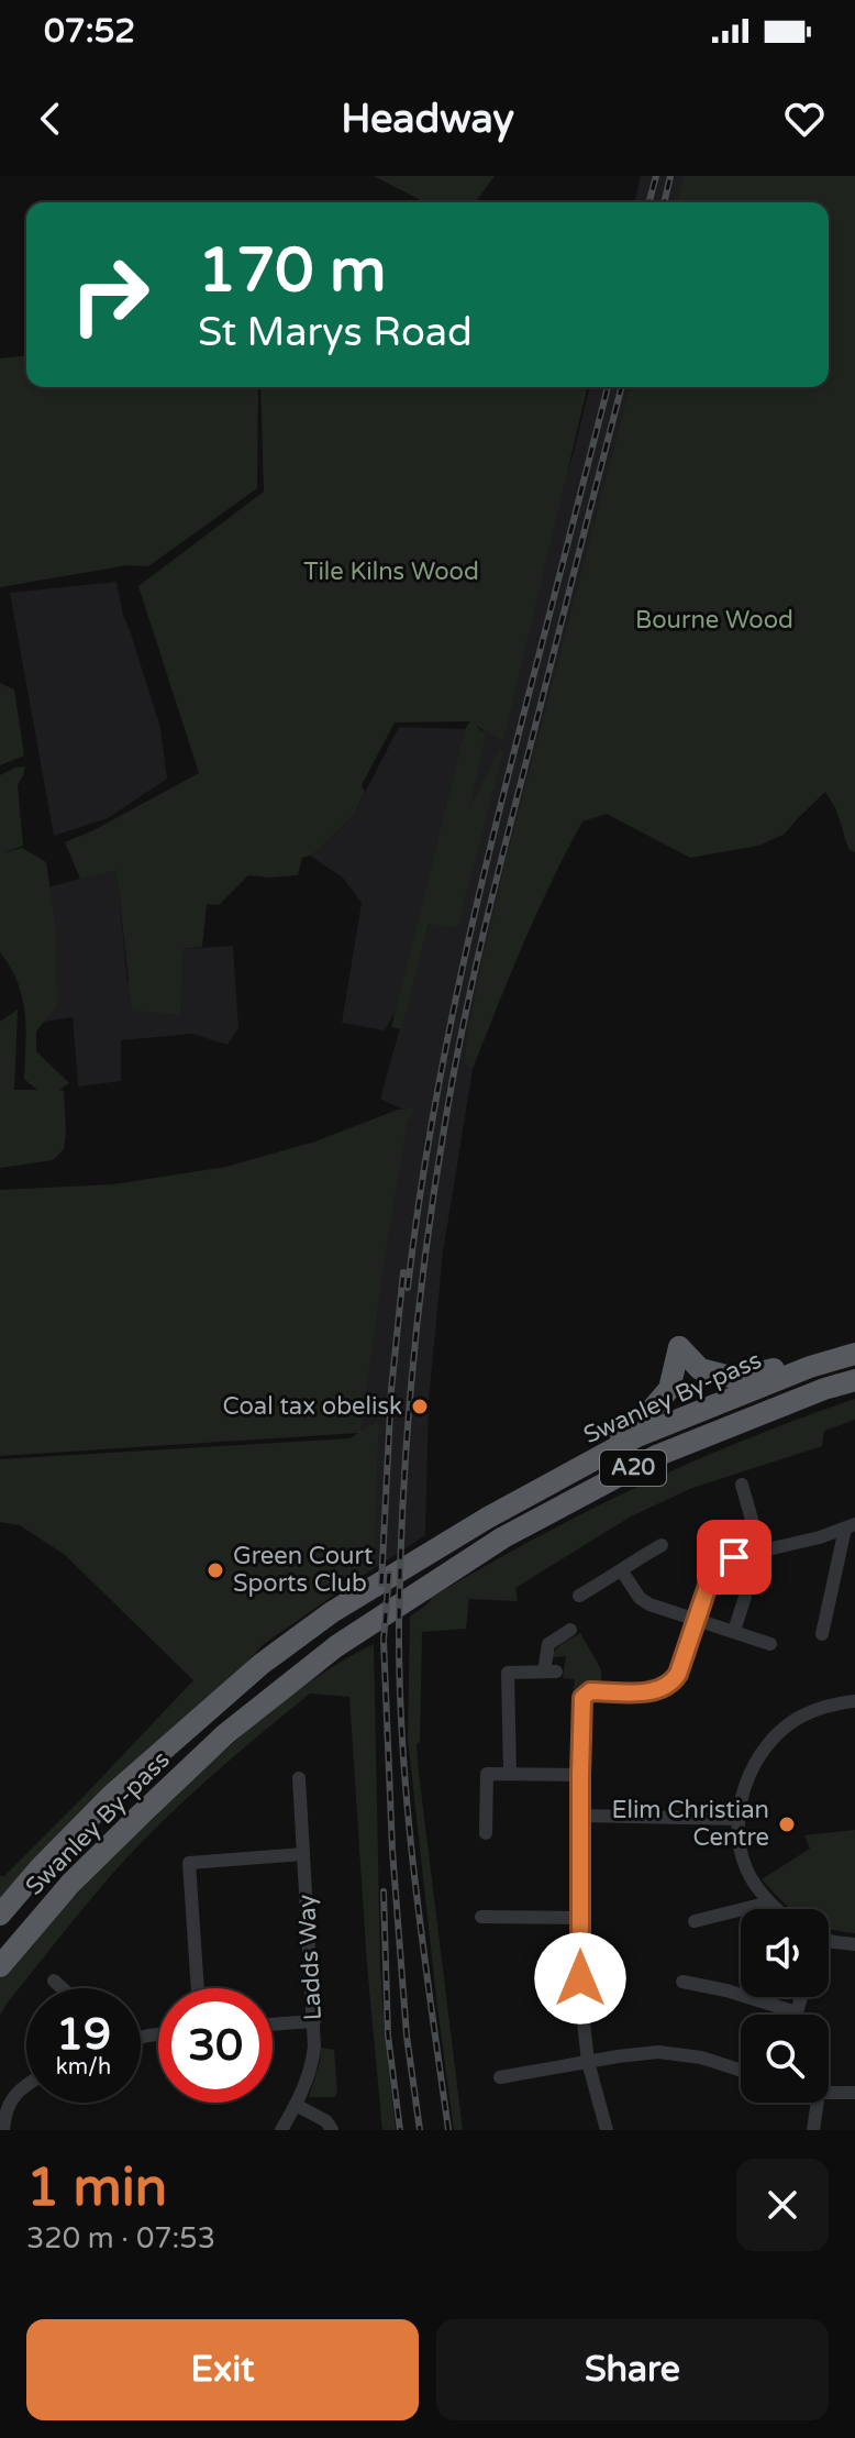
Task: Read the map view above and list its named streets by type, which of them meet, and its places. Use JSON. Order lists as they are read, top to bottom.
{
  "streets": {
    "highway": ["Swanley By-pass", "A20"],
    "street": ["Ladds Way"]
  },
  "parks": ["Tile Kilns Wood", "Bourne Wood"],
  "places": ["Coal tax obelisk", "Green Court Sports Club", "Elim Christian Centre"],
  "page": {
    "status": "07:52",
    "header": "Headway",
    "turn": ["170 m", "St Marys Road"],
    "speed": "19 km/h",
    "limit": "30",
    "heading": ["1 min", "320 m · 07:53"],
    "buttons": ["Exit", "Share"]
  }
}
